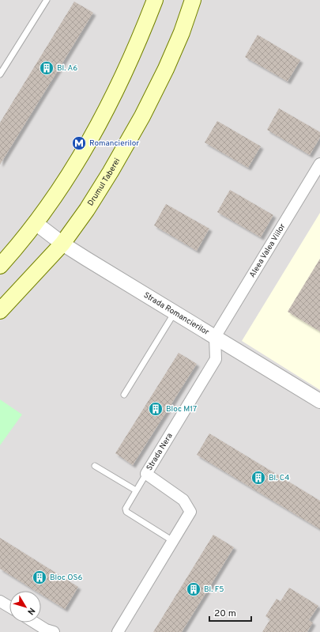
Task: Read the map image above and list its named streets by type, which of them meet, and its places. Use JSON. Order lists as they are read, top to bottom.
{
  "streets": {
    "main road": ["Drumul Taberei"],
    "street": ["Aleea Valea Viilor", "Strada Romancierilor", "Strada Nera"]
  },
  "crossings": [
    ["Drumul Taberei", "Strada Romancierilor"],
    ["Aleea Valea Viilor", "Strada Romancierilor"],
    ["Aleea Valea Viilor", "Strada Nera"],
    ["Strada Romancierilor", "Strada Nera"]
  ],
  "places": {
    "building": [
      "Bl. A6",
      "Bloc M17",
      "Bl. C4",
      "Bloc OS6",
      "Bl. F5"
    ],
    "metro station": ["Romancierilor"]
  },
  "scale_bar": "20 m",
  "north": "bottom right"
}
